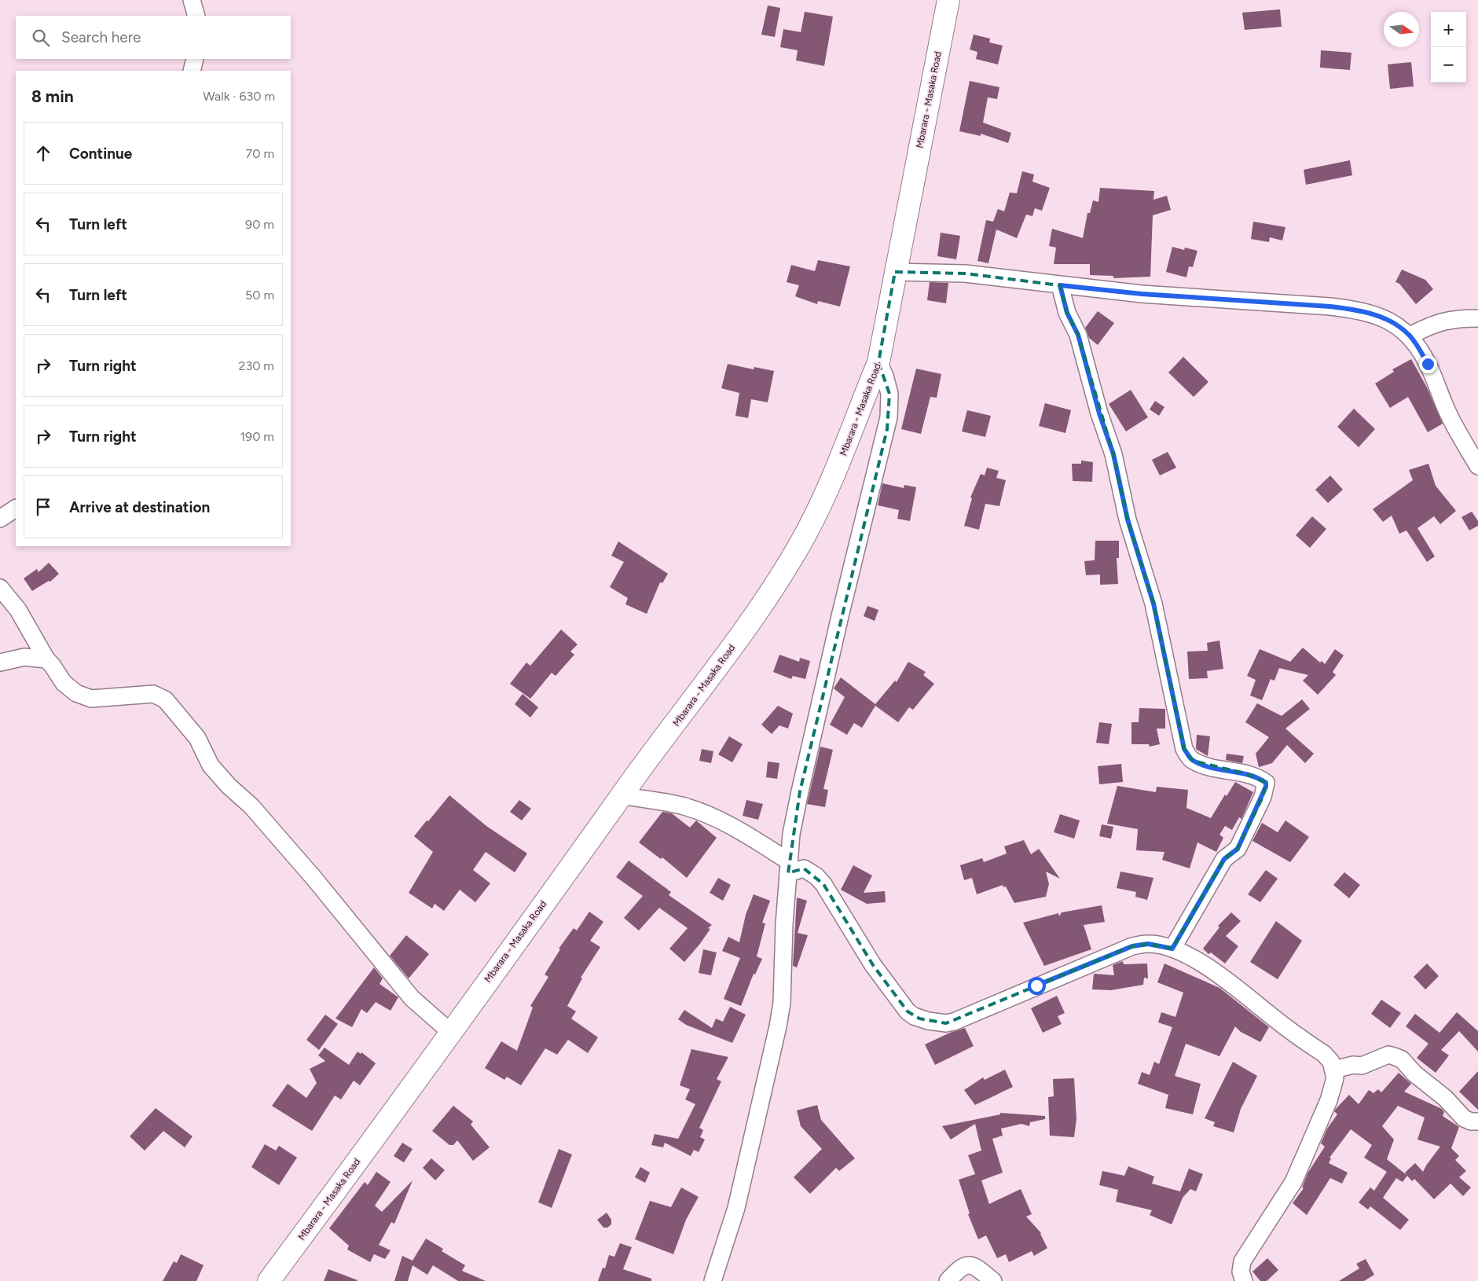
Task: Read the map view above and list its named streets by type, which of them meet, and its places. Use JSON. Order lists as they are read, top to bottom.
{
  "streets": {
    "highway": ["Mbarara - Masaka Road"]
  },
  "north": "right",
  "page": {
    "map_buttons": ["+", "−"],
    "search": "Search here",
    "heading": ["8 min", "Walk · 630 m"],
    "list": [
      ["Continue", "70 m"],
      ["Turn left", "90 m"],
      ["Turn left", "50 m"],
      ["Turn right", "230 m"],
      ["Turn right", "190 m"],
      "Arrive at destination"
    ]
  }
}
